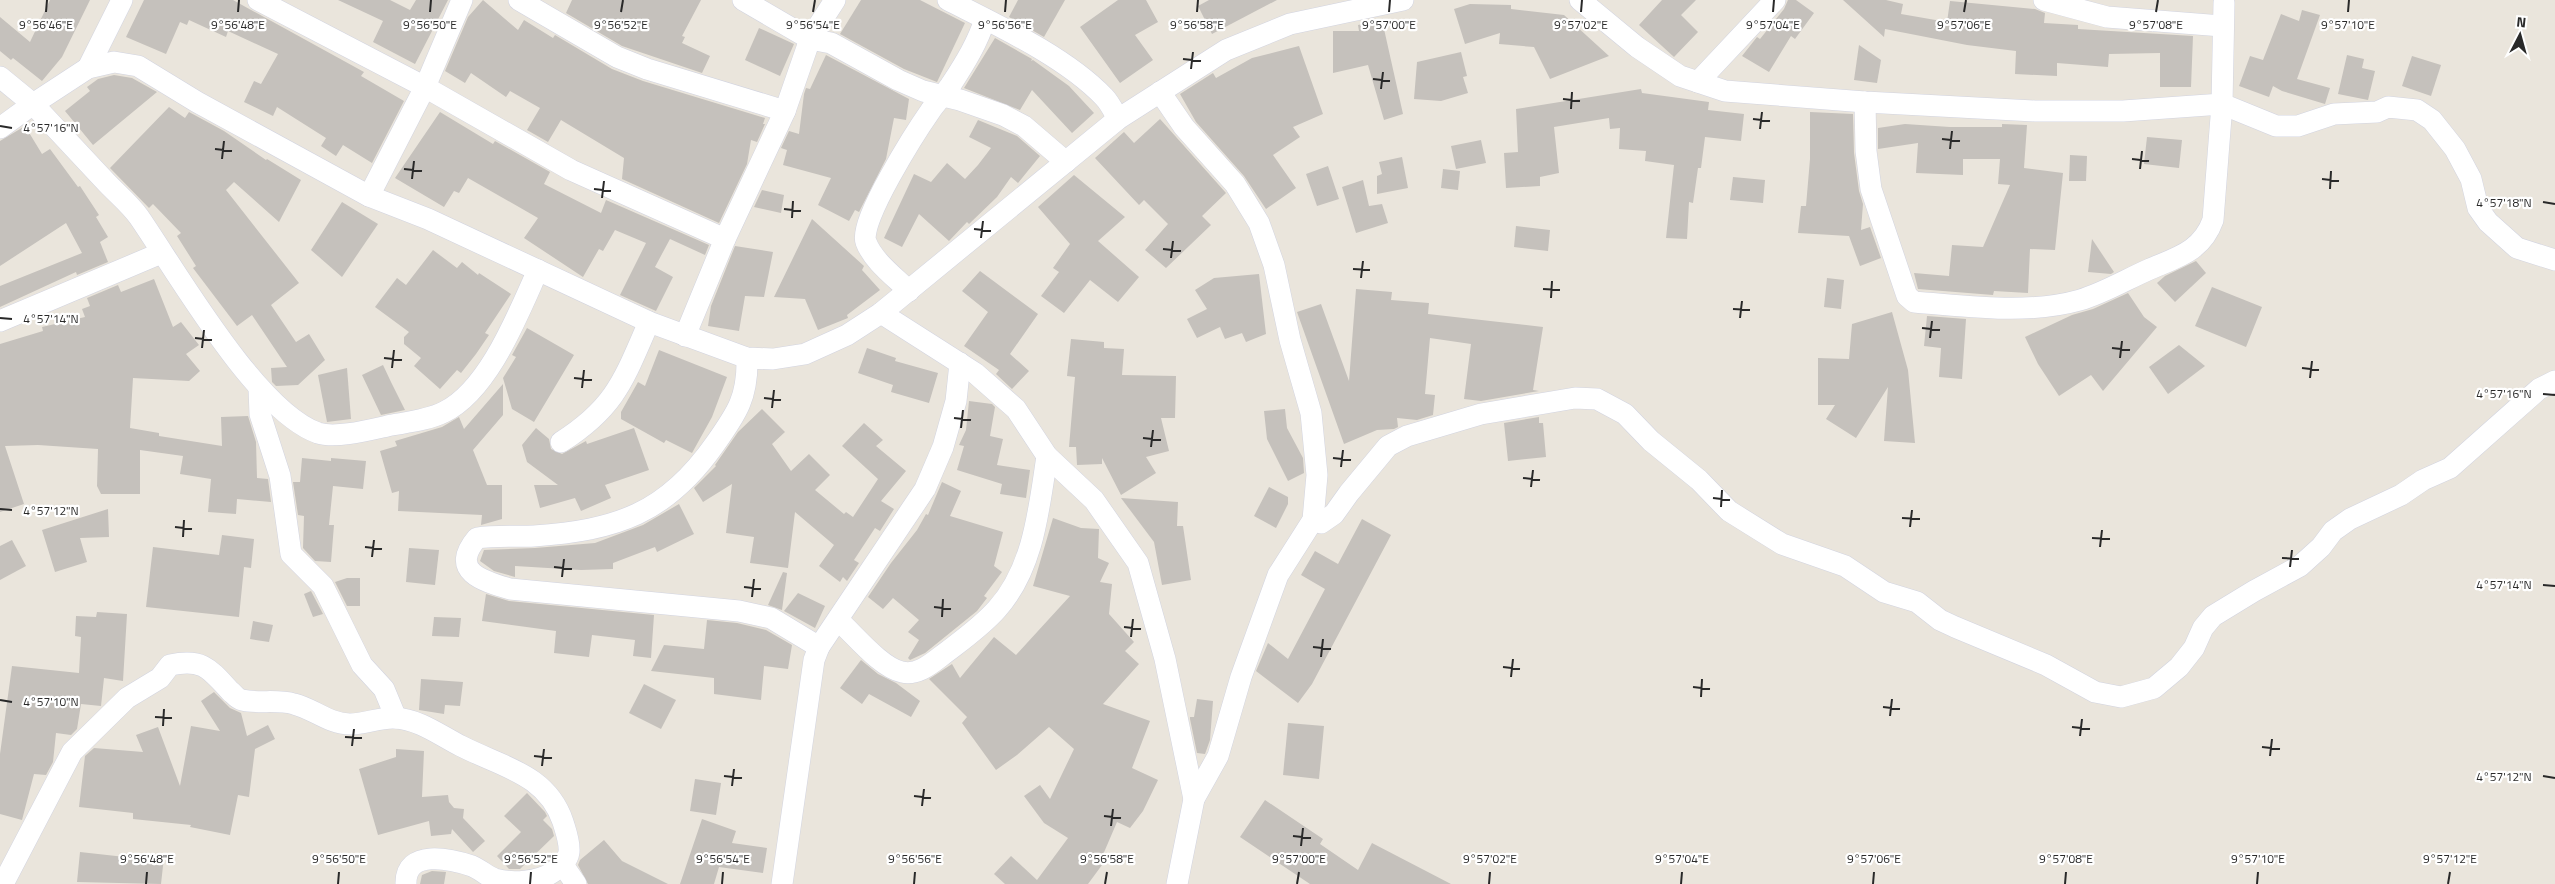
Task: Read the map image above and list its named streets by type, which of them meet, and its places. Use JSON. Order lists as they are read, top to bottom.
{
  "north": "top",
  "coordinates": [
    "9°56'46\"E",
    "9°56'48\"E",
    "9°56'50\"E",
    "9°56'52\"E",
    "9°56'54\"E",
    "9°56'56\"E",
    "9°56'58\"E",
    "9°57'00\"E",
    "9°57'02\"E",
    "9°57'04\"E",
    "9°57'06\"E",
    "9°57'08\"E",
    "9°57'10\"E",
    "4°57'16\"N",
    "4°57'18\"N",
    "4°57'14\"N",
    "4°57'12\"N",
    "4°57'10\"N",
    "9°57'12\"E"
  ]
}
